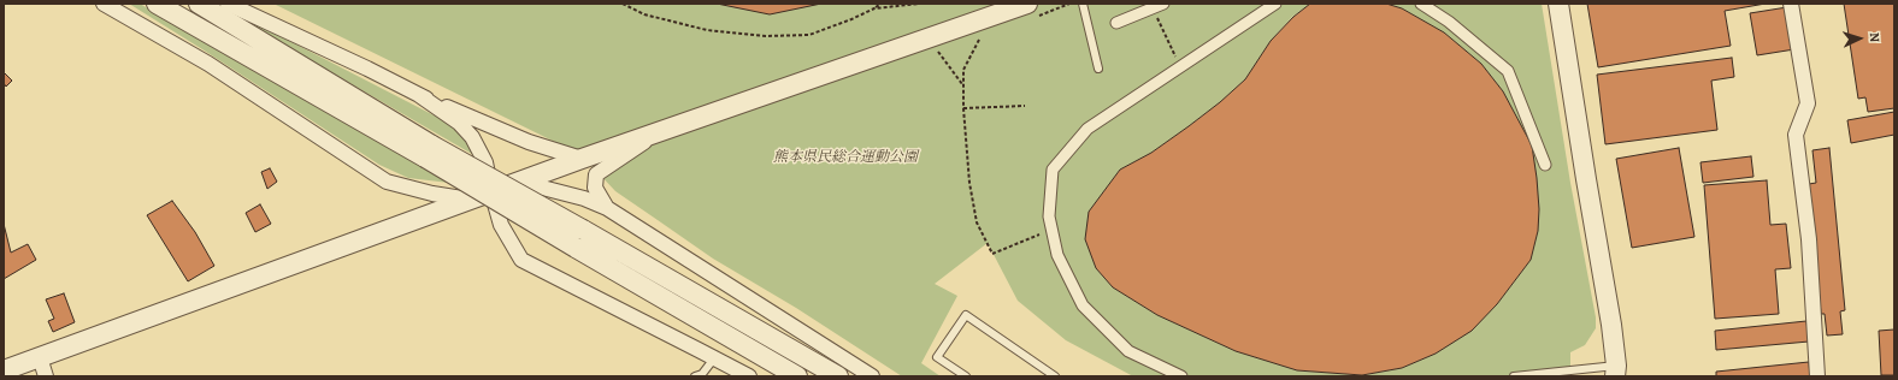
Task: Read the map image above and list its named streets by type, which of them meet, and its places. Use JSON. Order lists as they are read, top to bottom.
{
  "parks": ["熊本県民総合運動公園"],
  "north": "right"
}
